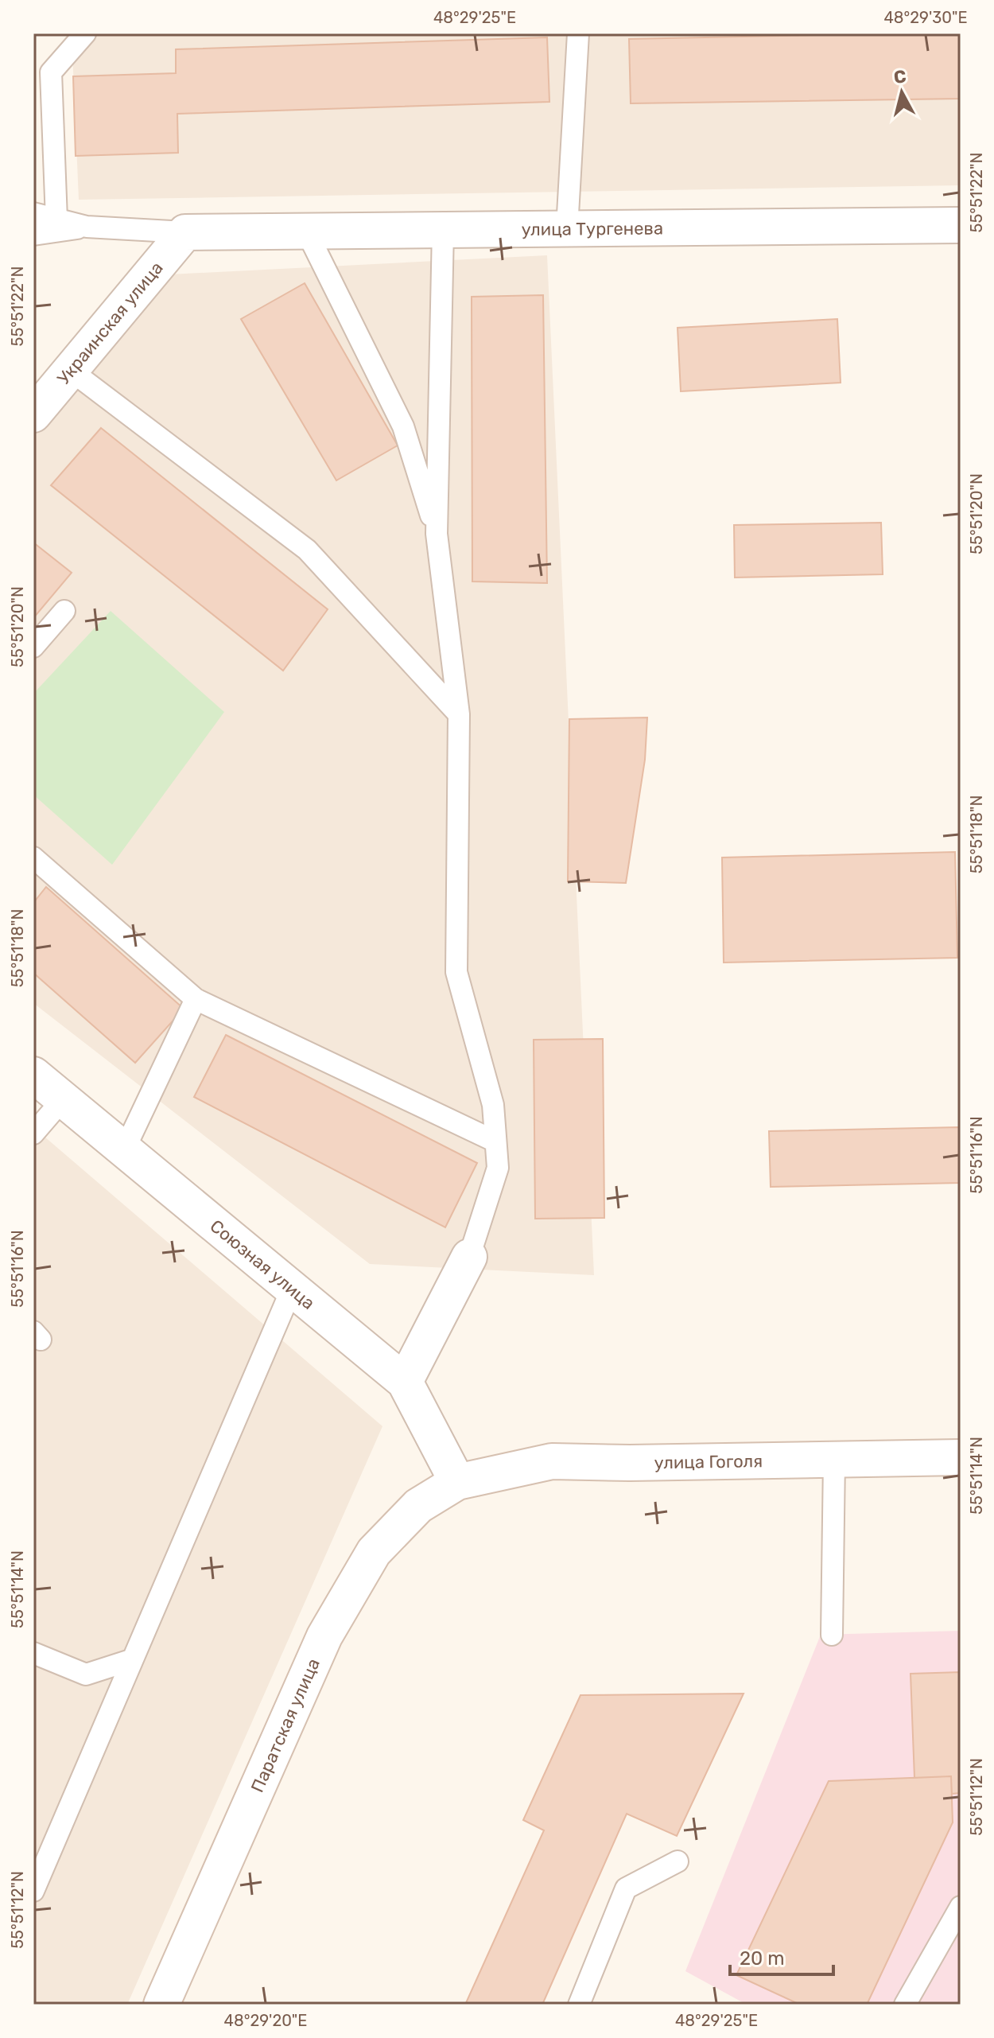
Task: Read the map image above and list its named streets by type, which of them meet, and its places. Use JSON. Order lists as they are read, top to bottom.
{
  "streets": {
    "street": [
      "улица Тургенева",
      "Украинская улица",
      "Союзная улица",
      "улица Гоголя",
      "Паратская улица"
    ]
  },
  "crossings": [
    ["улица Тургенева", "Украинская улица"],
    ["Союзная улица", "улица Гоголя"],
    ["Союзная улица", "Паратская улица"],
    ["улица Гоголя", "Паратская улица"]
  ],
  "scale_bar": "20 m",
  "north": "top",
  "coordinates": [
    "48°29'25\"E",
    "48°29'30\"E",
    "55°51'22\"N",
    "55°51'20\"N",
    "55°51'18\"N",
    "55°51'16\"N",
    "55°51'14\"N",
    "55°51'12\"N",
    "48°29'20\"E"
  ]
}
